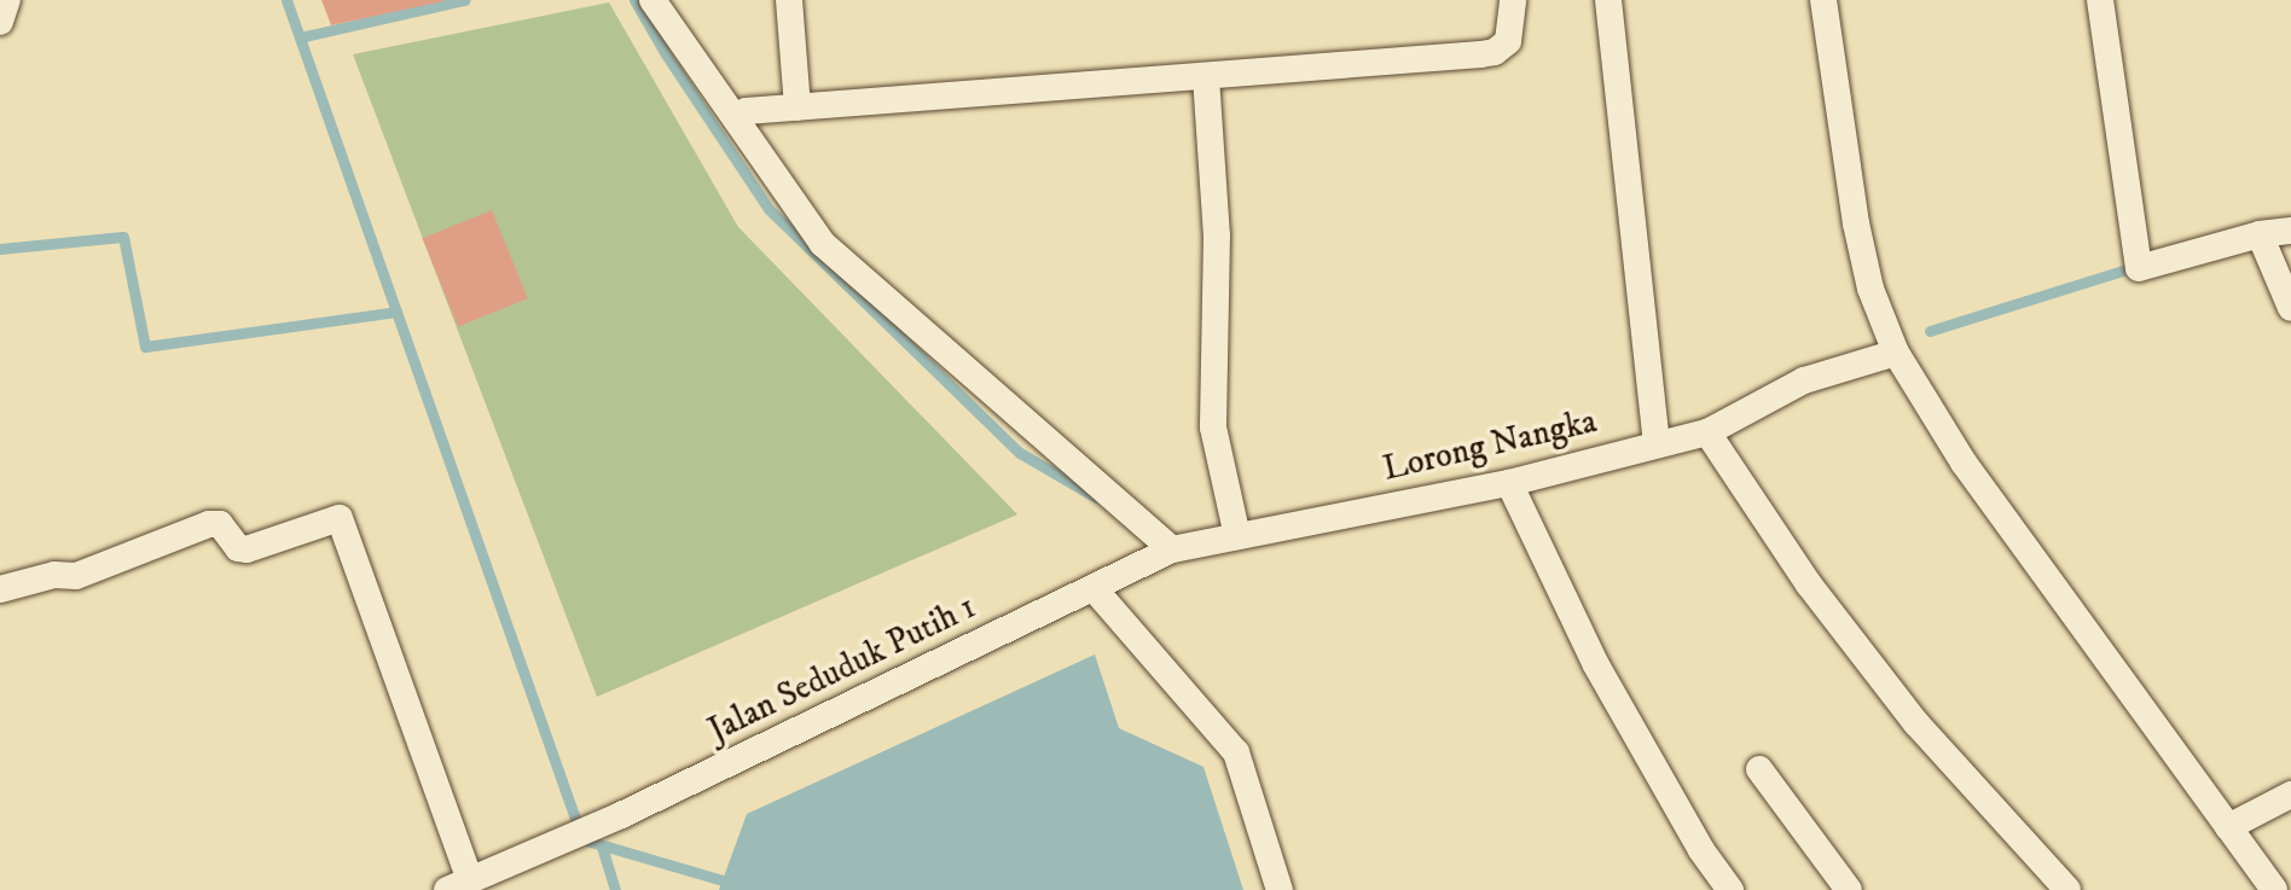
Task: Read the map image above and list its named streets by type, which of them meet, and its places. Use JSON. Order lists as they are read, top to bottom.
{
  "streets": {
    "street": ["Lorong Nangka", "Jalan Seduduk Putih 1"]
  },
  "crossings": [
    ["Lorong Nangka", "Jalan Seduduk Putih 1"]
  ]
}
